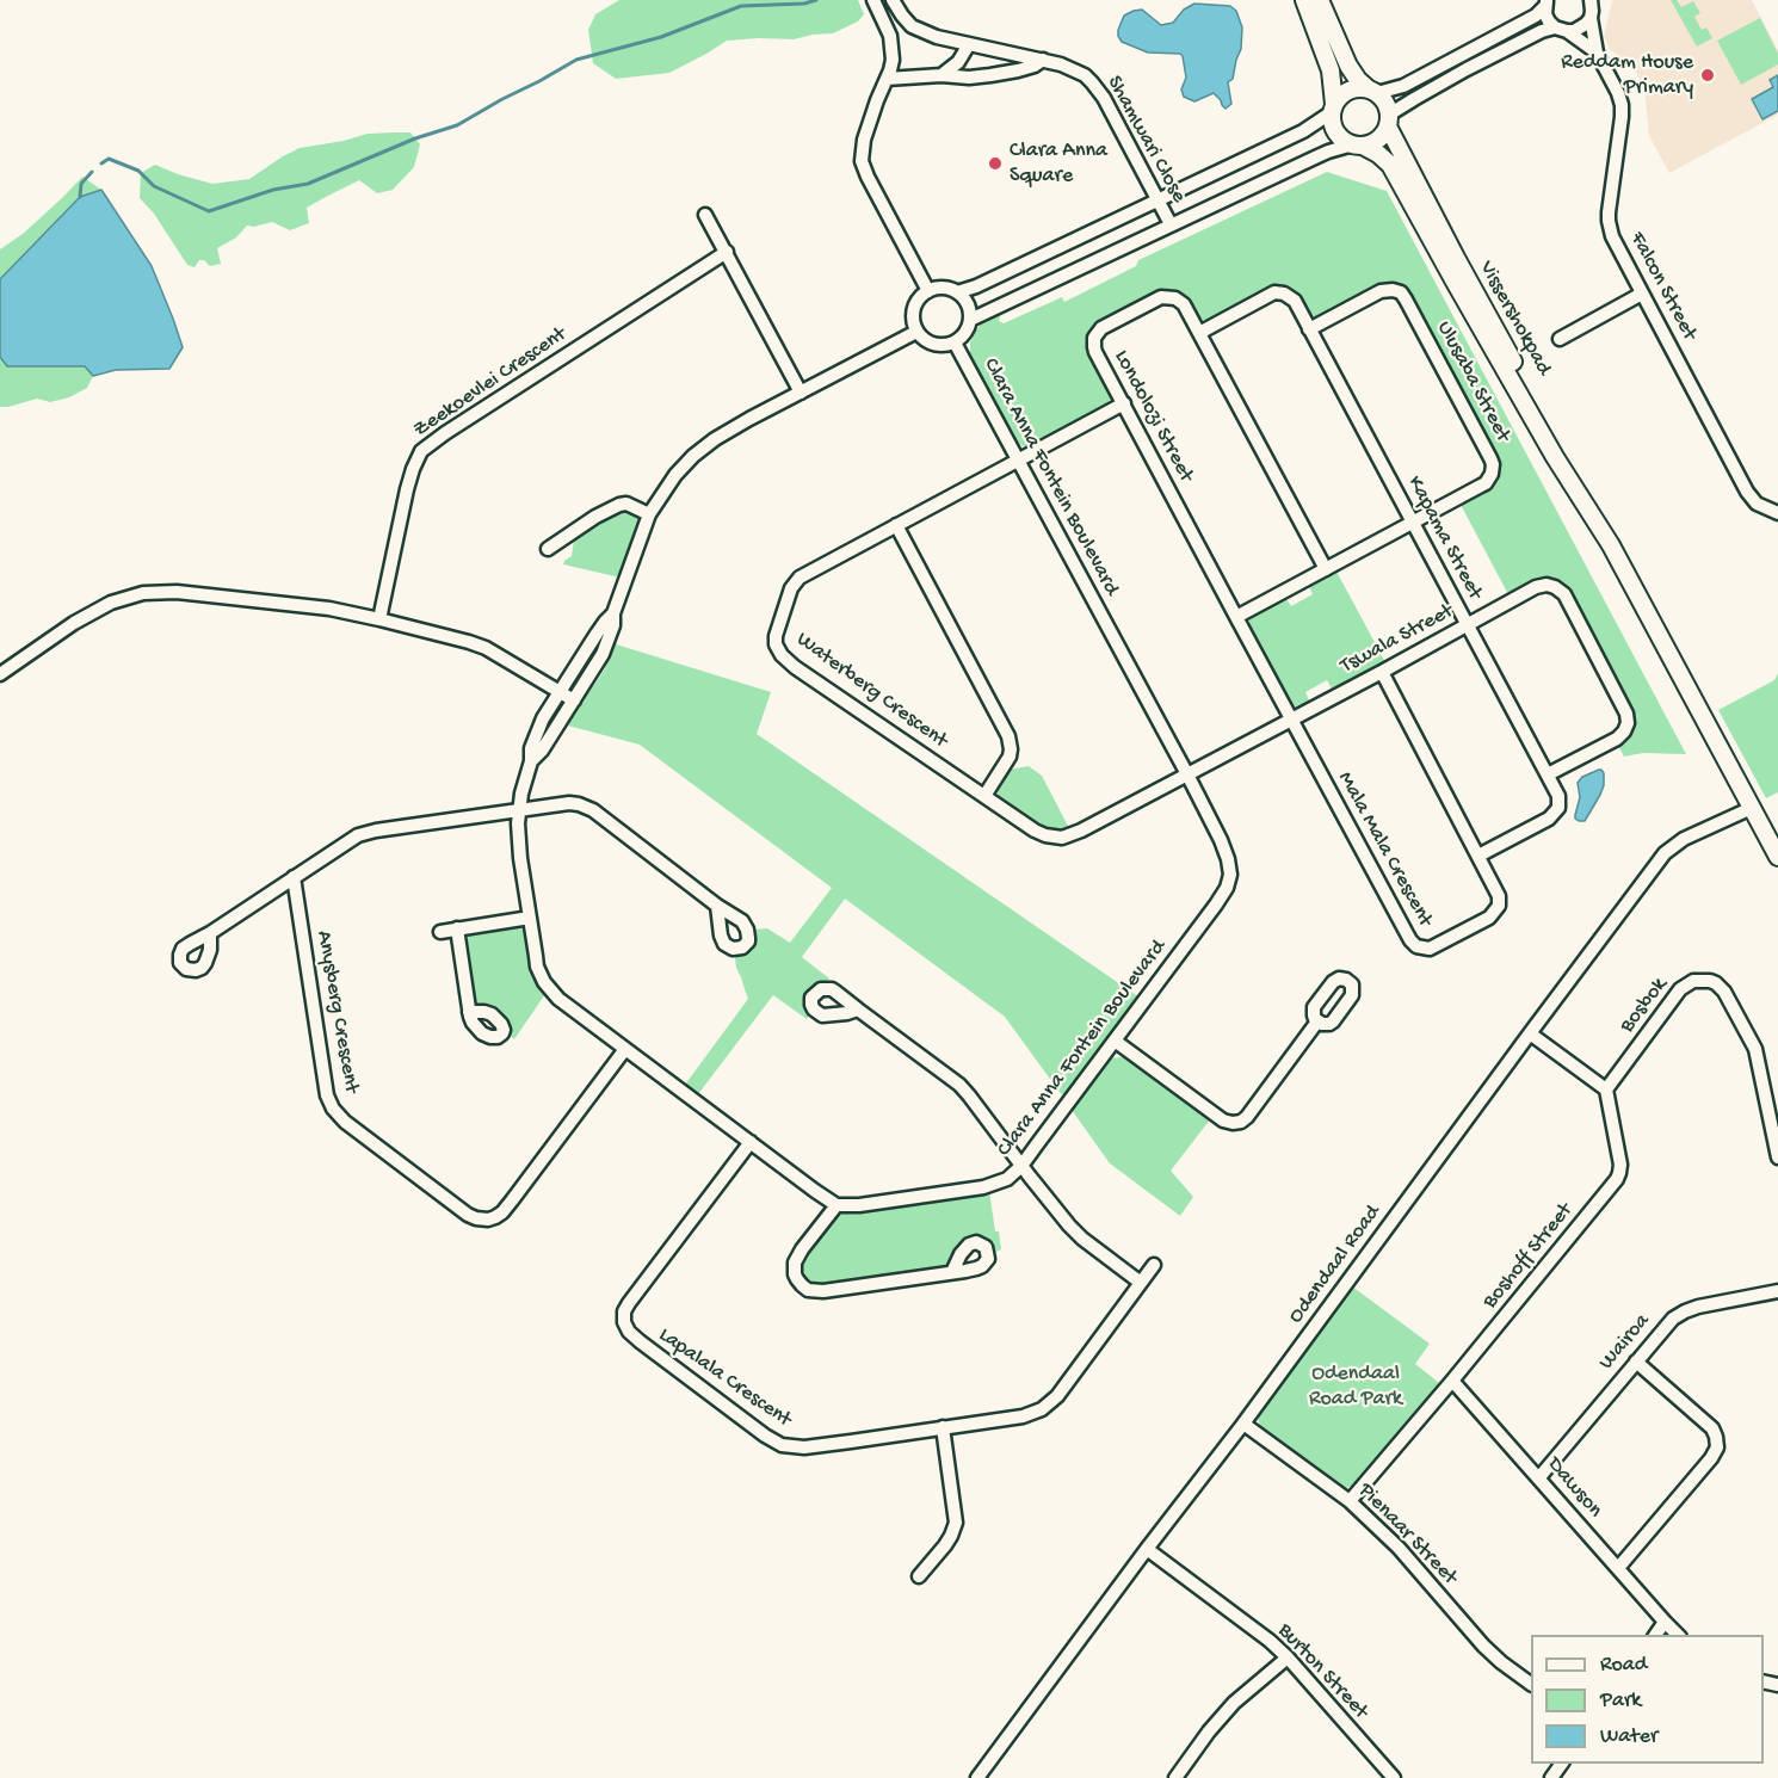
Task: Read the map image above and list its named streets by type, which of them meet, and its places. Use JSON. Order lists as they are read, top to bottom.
{
  "streets": {
    "main road": ["Vissershokpad"],
    "street": [
      "Shamwari Close",
      "Falcon Street",
      "Ulusaba Street",
      "Zeekoevlei Crescent",
      "Londolozi Street",
      "Clara Anna Fontein Boulevard",
      "Kapama Street",
      "Tswala Street",
      "Waterberg Crescent",
      "Mala Mala Crescent",
      "Bosbok",
      "Anysberg Crescent",
      "Boshoff Street",
      "Odendaal Road",
      "Wairoa",
      "Lapalala Crescent",
      "Dawson",
      "Pienaar Street",
      "Burton Street"
    ]
  },
  "crossings": [
    ["Vissershokpad", "Odendaal Road"],
    ["Ulusaba Street", "Londolozi Street"],
    ["Ulusaba Street", "Kapama Street"],
    ["Londolozi Street", "Kapama Street"],
    ["Londolozi Street", "Tswala Street"],
    ["Londolozi Street", "Waterberg Crescent"],
    ["Londolozi Street", "Mala Mala Crescent"],
    ["Clara Anna Fontein Boulevard", "Tswala Street"],
    ["Clara Anna Fontein Boulevard", "Waterberg Crescent"],
    ["Kapama Street", "Tswala Street"],
    ["Kapama Street", "Mala Mala Crescent"],
    ["Tswala Street", "Waterberg Crescent"],
    ["Tswala Street", "Mala Mala Crescent"],
    ["Bosbok", "Boshoff Street"],
    ["Boshoff Street", "Dawson"],
    ["Boshoff Street", "Pienaar Street"],
    ["Odendaal Road", "Pienaar Street"],
    ["Odendaal Road", "Burton Street"],
    ["Wairoa", "Dawson"]
  ],
  "parks": ["Odendaal Road Park"],
  "places": ["Reddam House Primary", "Clara Anna Square"],
  "legend": ["Road", "Park", "Water"]
}
